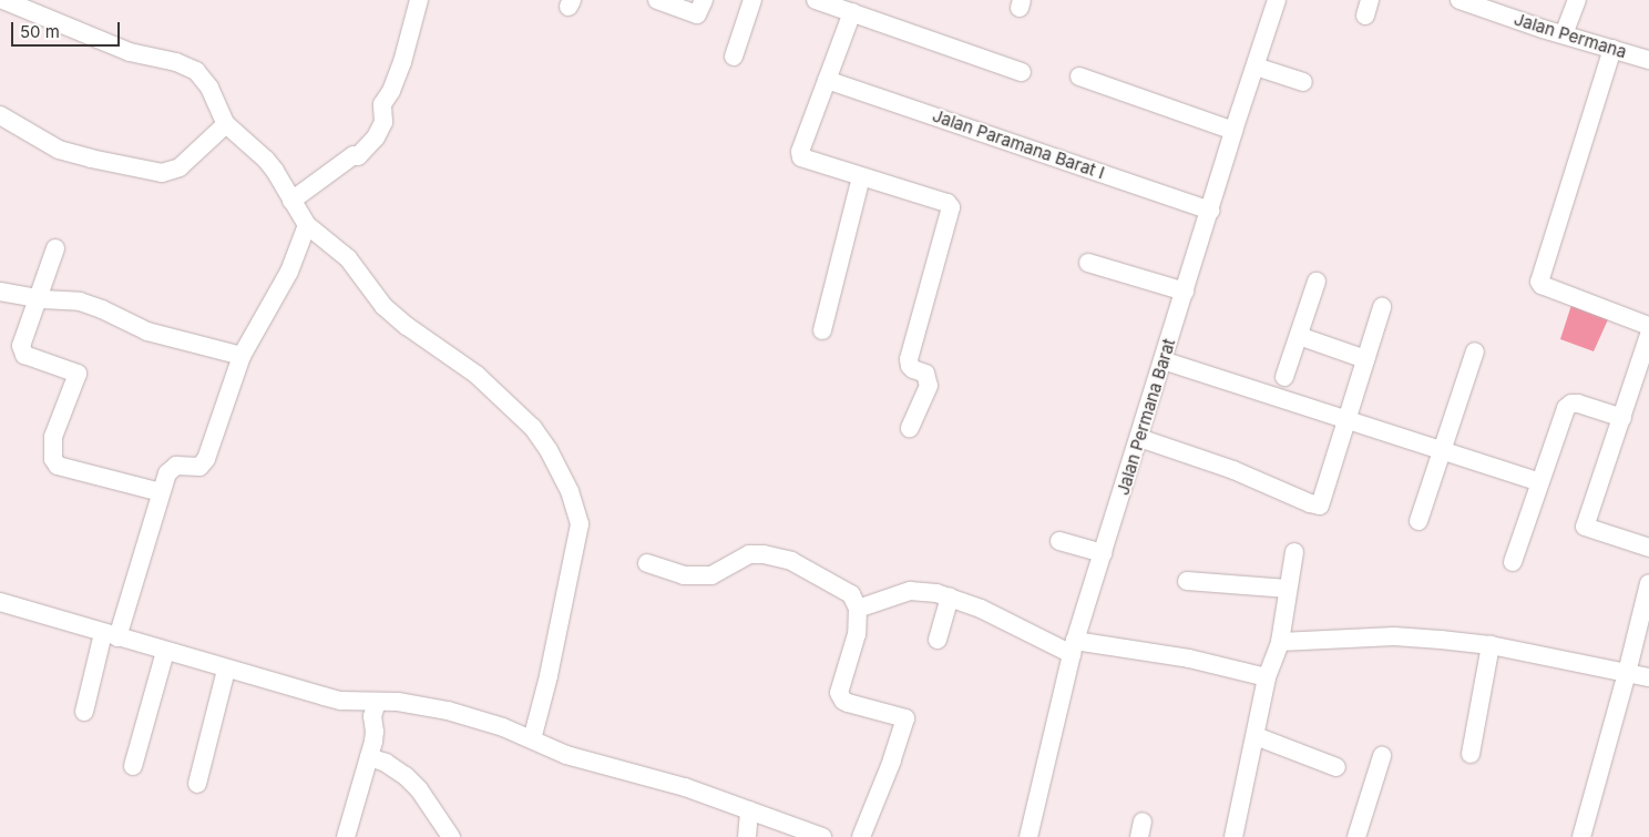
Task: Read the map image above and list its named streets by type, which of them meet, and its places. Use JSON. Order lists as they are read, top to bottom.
{
  "streets": {
    "street": ["Jalan Permana", "Jalan Paramana Barat I", "Jalan Permana Barat"]
  },
  "crossings": [
    ["Jalan Paramana Barat I", "Jalan Permana Barat"]
  ],
  "scale_bar": "50 m"
}
